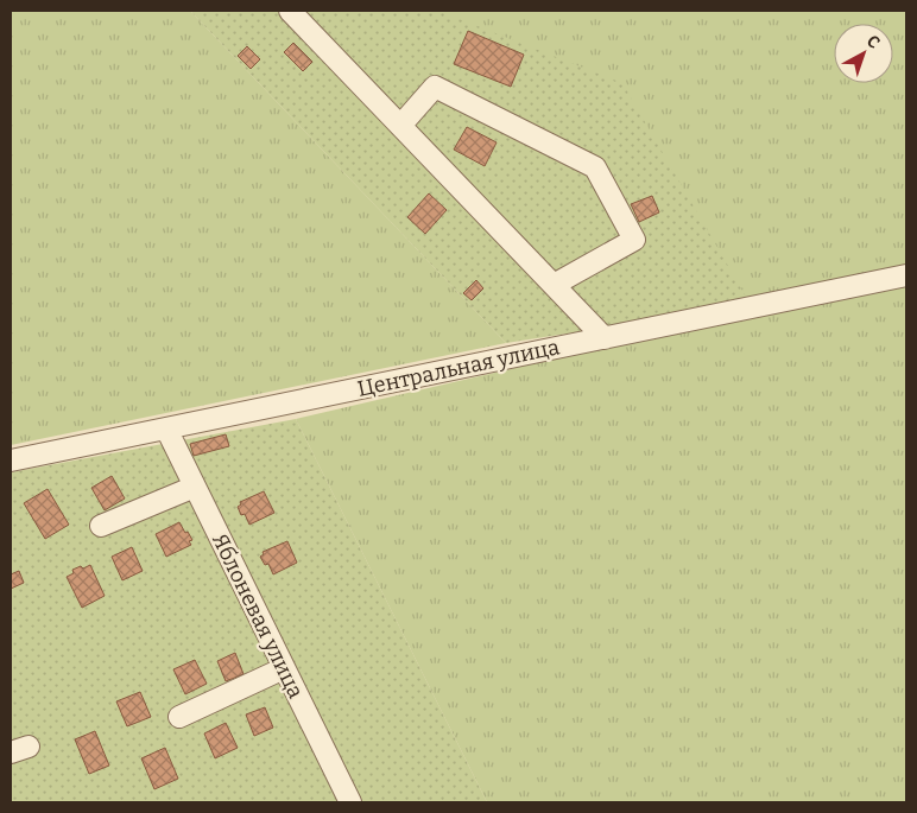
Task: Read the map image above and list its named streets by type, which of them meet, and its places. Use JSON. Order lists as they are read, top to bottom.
{
  "streets": {
    "street": ["Центральная улица", "Яблоневая улица"]
  },
  "crossings": [
    ["Центральная улица", "Яблоневая улица"]
  ],
  "north": "top right"
}
